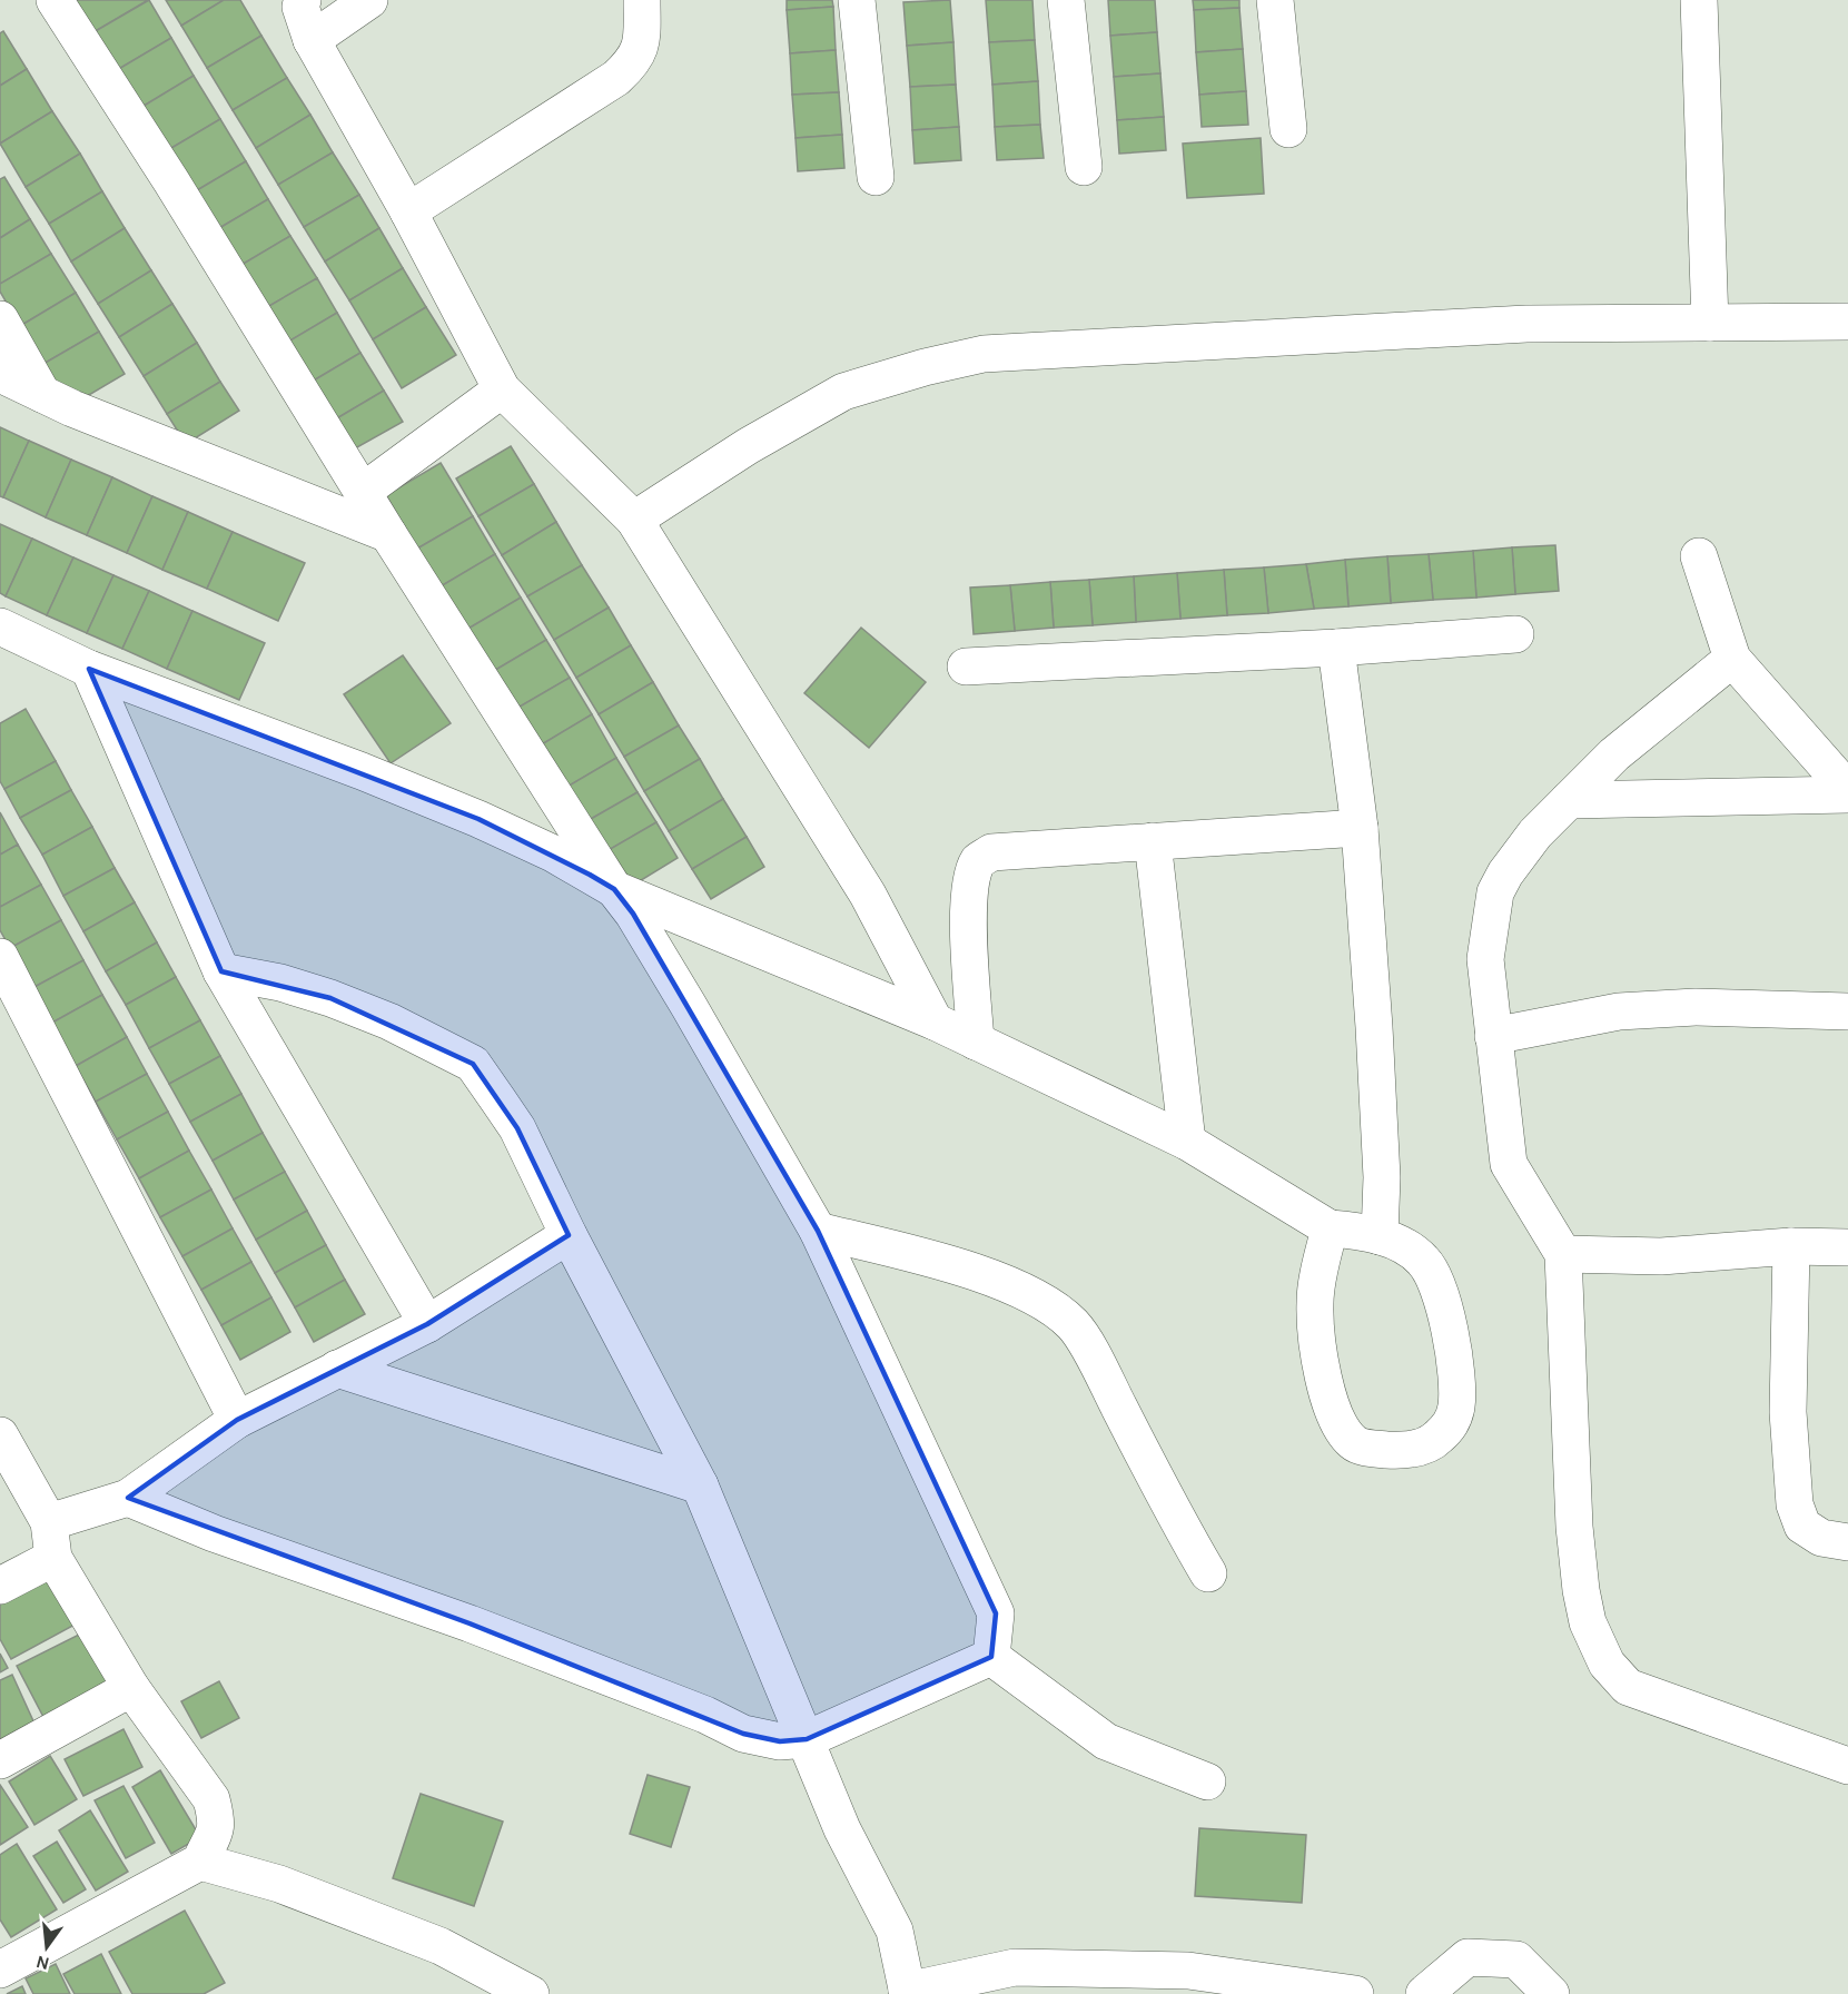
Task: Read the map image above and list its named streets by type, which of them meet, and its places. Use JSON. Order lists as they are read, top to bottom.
{
  "north": "bottom"
}
